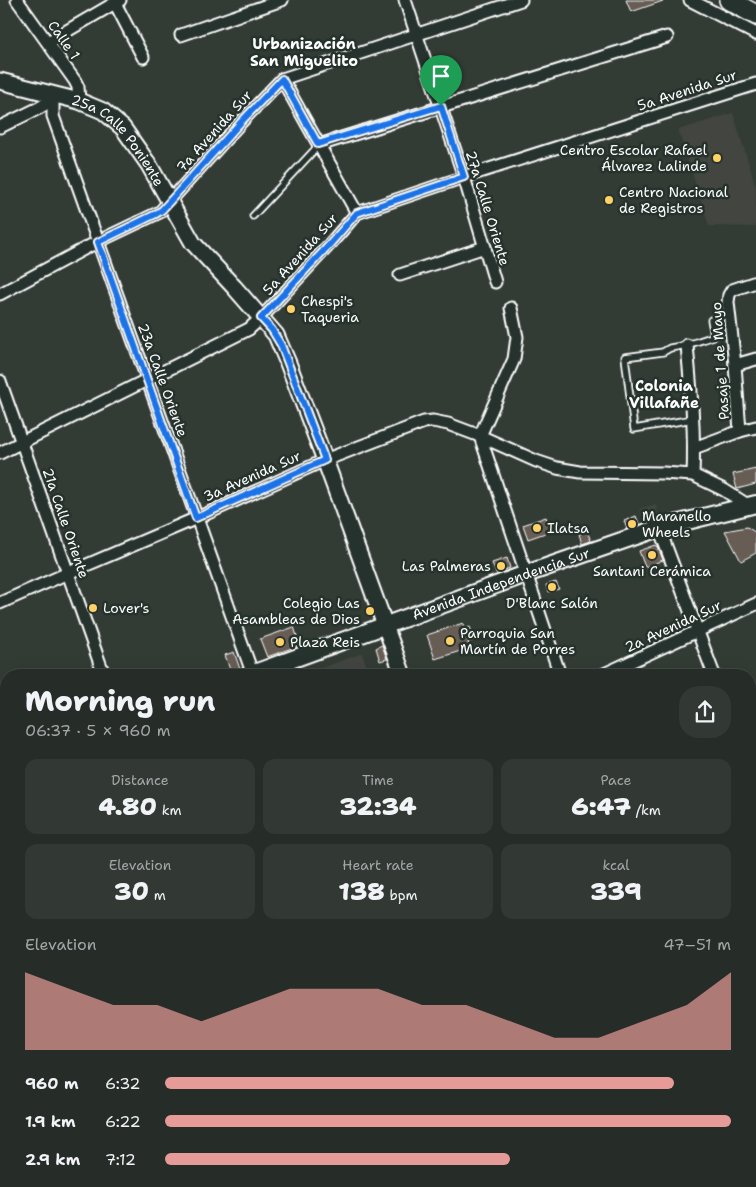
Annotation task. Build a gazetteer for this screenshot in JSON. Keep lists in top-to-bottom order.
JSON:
{
  "streets": {
    "main road": ["Avenida Independencia Sur"],
    "street": [
      "Calle 1",
      "5a Avenida Sur",
      "7a Avenida Sur",
      "25a Calle Poniente",
      "27a Calle Oriente",
      "Pasaje 1 de Mayo",
      "23a Calle Oriente",
      "3a Avenida Sur",
      "21a Calle Oriente",
      "2a Avenida Sur"
    ]
  },
  "crossings": [
    ["Calle 1", "25a Calle Poniente"],
    ["5a Avenida Sur", "25a Calle Poniente"],
    ["5a Avenida Sur", "27a Calle Oriente"],
    ["5a Avenida Sur", "23a Calle Oriente"],
    ["5a Avenida Sur", "21a Calle Oriente"],
    ["7a Avenida Sur", "25a Calle Poniente"],
    ["7a Avenida Sur", "27a Calle Oriente"],
    ["7a Avenida Sur", "23a Calle Oriente"],
    ["25a Calle Poniente", "23a Calle Oriente"],
    ["25a Calle Poniente", "3a Avenida Sur"],
    ["25a Calle Poniente", "Avenida Independencia Sur"],
    ["23a Calle Oriente", "3a Avenida Sur"],
    ["3a Avenida Sur", "21a Calle Oriente"],
    ["3a Avenida Sur", "Avenida Independencia Sur"]
  ],
  "districts": ["Urbanización San Miguelito", "Colonia Villafañe"],
  "places": [
    "Centro Escolar Rafael Álvarez Lalinde",
    "Centro Nacional de Registros",
    "Chespi's Taqueria",
    "Maranello Wheels",
    "Ilatsa",
    "Santani Cerámica",
    "Las Palmeras",
    "D'Blanc Salón",
    "Lover's",
    "Colegio Las Asambleas de Dios",
    "Parroquia San Martín de Porres",
    "Plaza Reis"
  ],
  "page": {
    "heading": ["Morning run", "06:37 · 5 × 960 m"],
    "stats": [
      ["Distance", "4.80 km"],
      ["Time", "32:34"],
      ["Pace", "6:47 /km"],
      ["Elevation", "30 m"],
      ["Heart rate", "138 bpm"],
      ["kcal", "339"]
    ],
    "chart": ["Elevation", "47–51 m"],
    "list": [
      {
        "name": "960 m",
        "note": "6:32"
      },
      {
        "name": "1.9 km",
        "note": "6:22"
      },
      {
        "name": "2.9 km",
        "note": "7:12"
      }
    ]
  }
}
